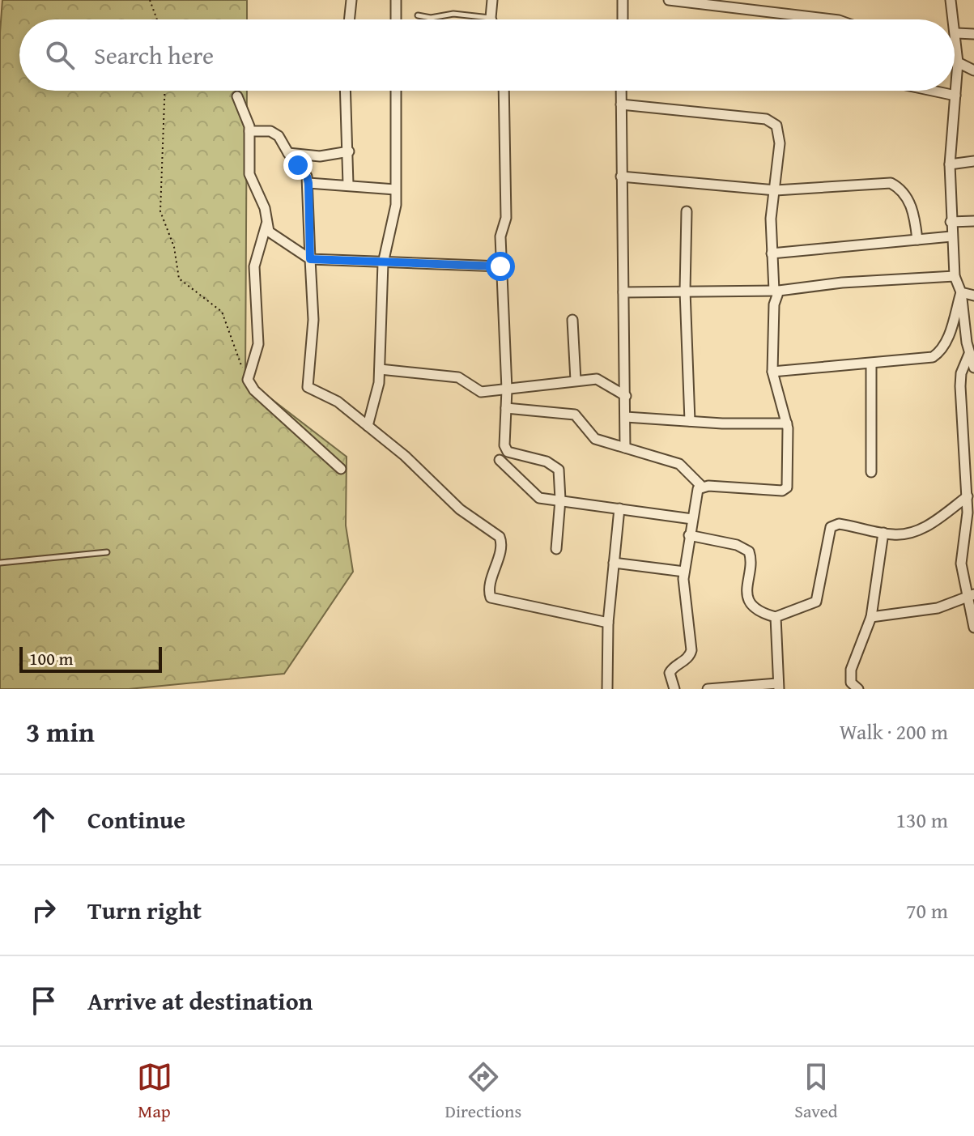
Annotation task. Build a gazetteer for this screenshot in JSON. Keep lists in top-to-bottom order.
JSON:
{
  "scale_bar": "100 m",
  "page": {
    "search": "Search here",
    "scale": "100 m",
    "heading": ["3 min", "Walk · 200 m"],
    "list": [
      ["Continue", "130 m"],
      ["Turn right", "70 m"],
      "Arrive at destination"
    ],
    "nav": ["Map", "Directions", "Saved"]
  }
}
